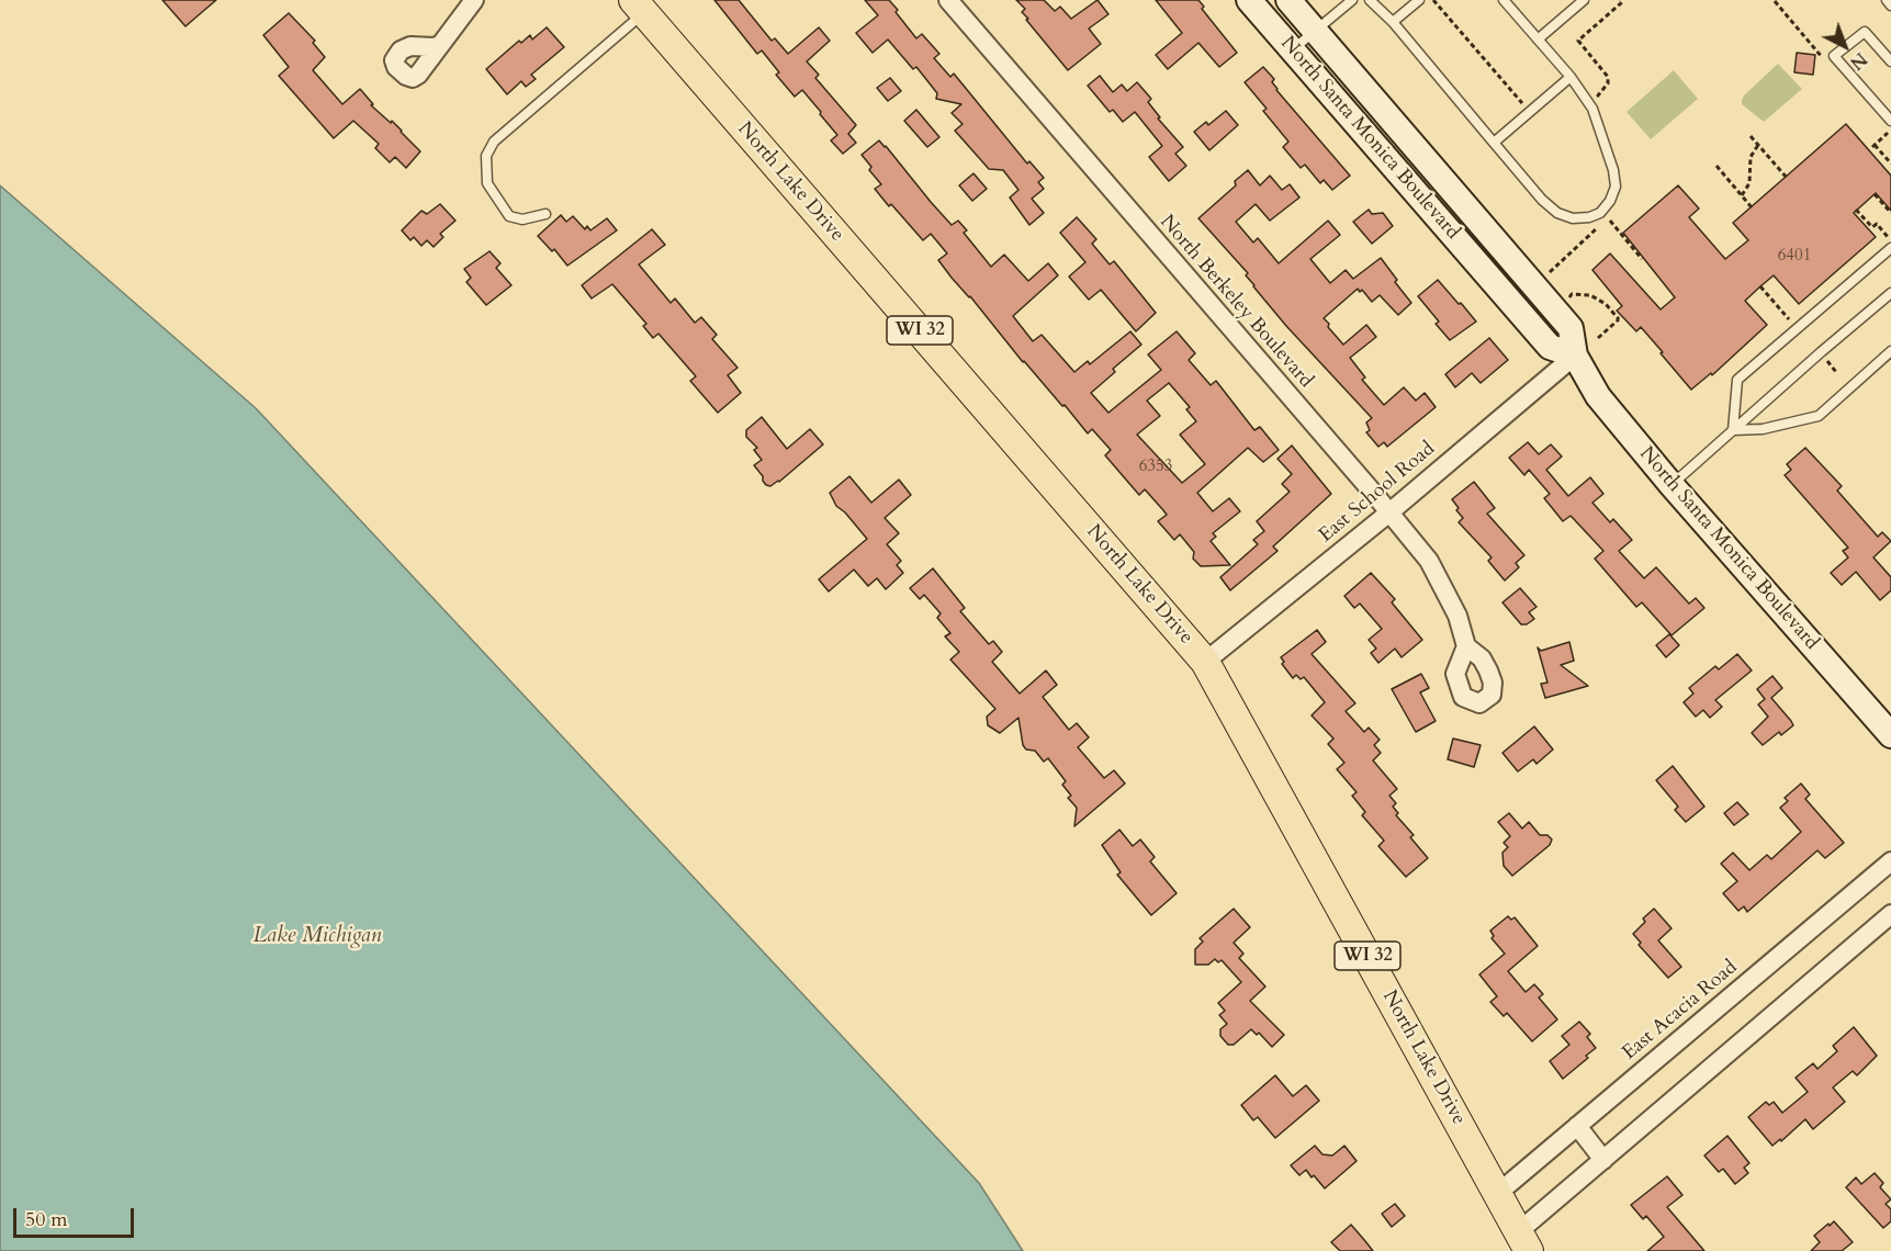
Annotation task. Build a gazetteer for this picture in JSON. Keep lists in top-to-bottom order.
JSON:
{
  "streets": {
    "main road": ["North Lake Drive", "WI 32"],
    "street": [
      "North Santa Monica Boulevard",
      "North Berkeley Boulevard",
      "East School Road",
      "East Acacia Road"
    ]
  },
  "crossings": [
    ["North Santa Monica Boulevard", "East School Road"],
    ["North Lake Drive", "East School Road"],
    ["North Lake Drive", "East Acacia Road"],
    ["North Berkeley Boulevard", "East School Road"]
  ],
  "water": ["Lake Michigan"],
  "house_numbers": ["6401", "6353"],
  "scale_bar": "50 m",
  "north": "bottom right"
}
